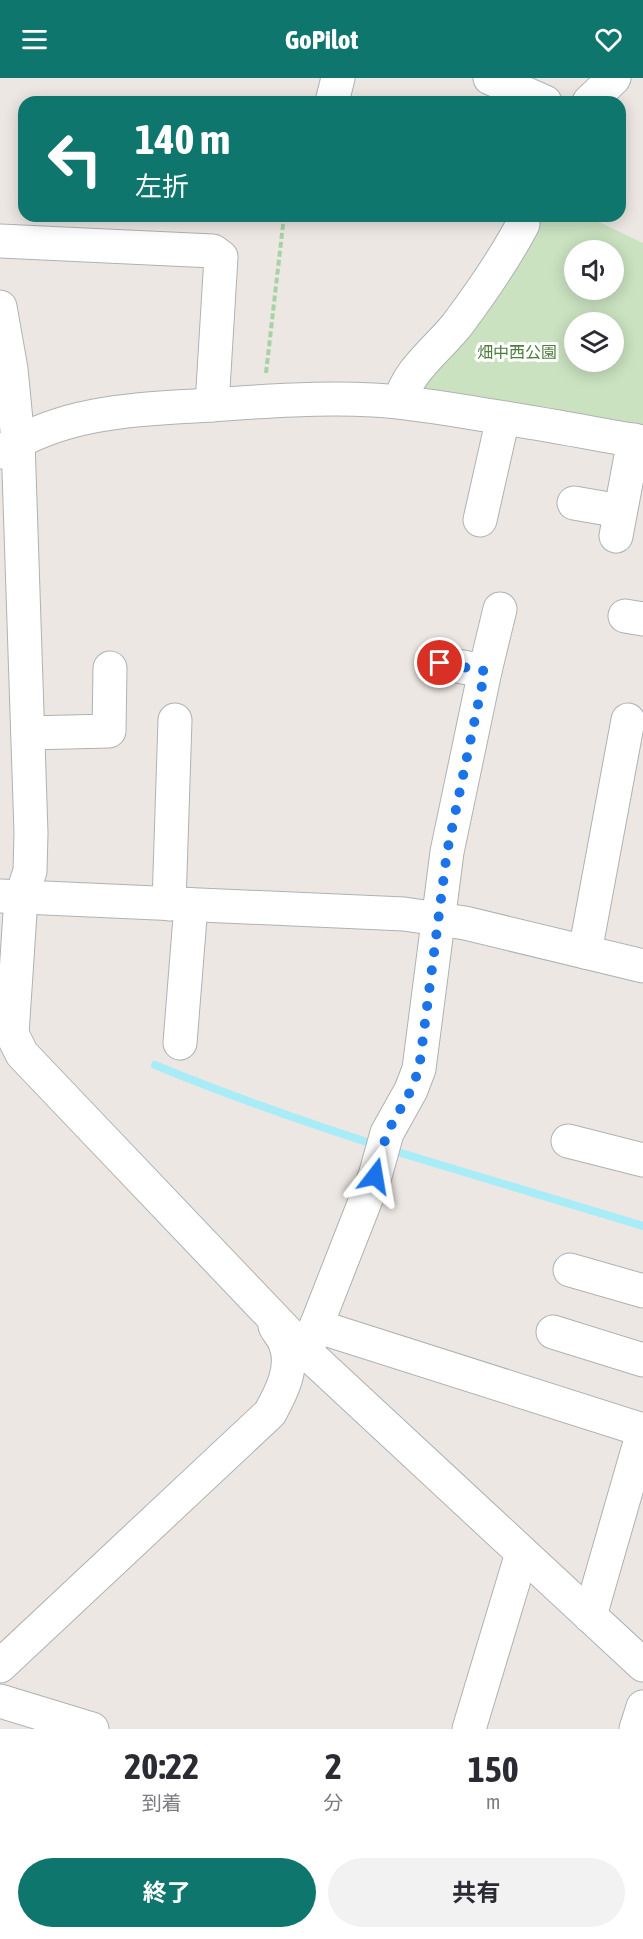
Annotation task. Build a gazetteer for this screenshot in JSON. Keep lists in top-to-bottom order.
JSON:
{
  "parks": ["畑中西公園"],
  "page": {
    "header": "GoPilot",
    "turn": ["140 m", "左折"],
    "eta": [
      "20:22",
      "到着",
      "2",
      "分",
      "150",
      "m"
    ],
    "buttons": ["終了", "共有"]
  }
}
